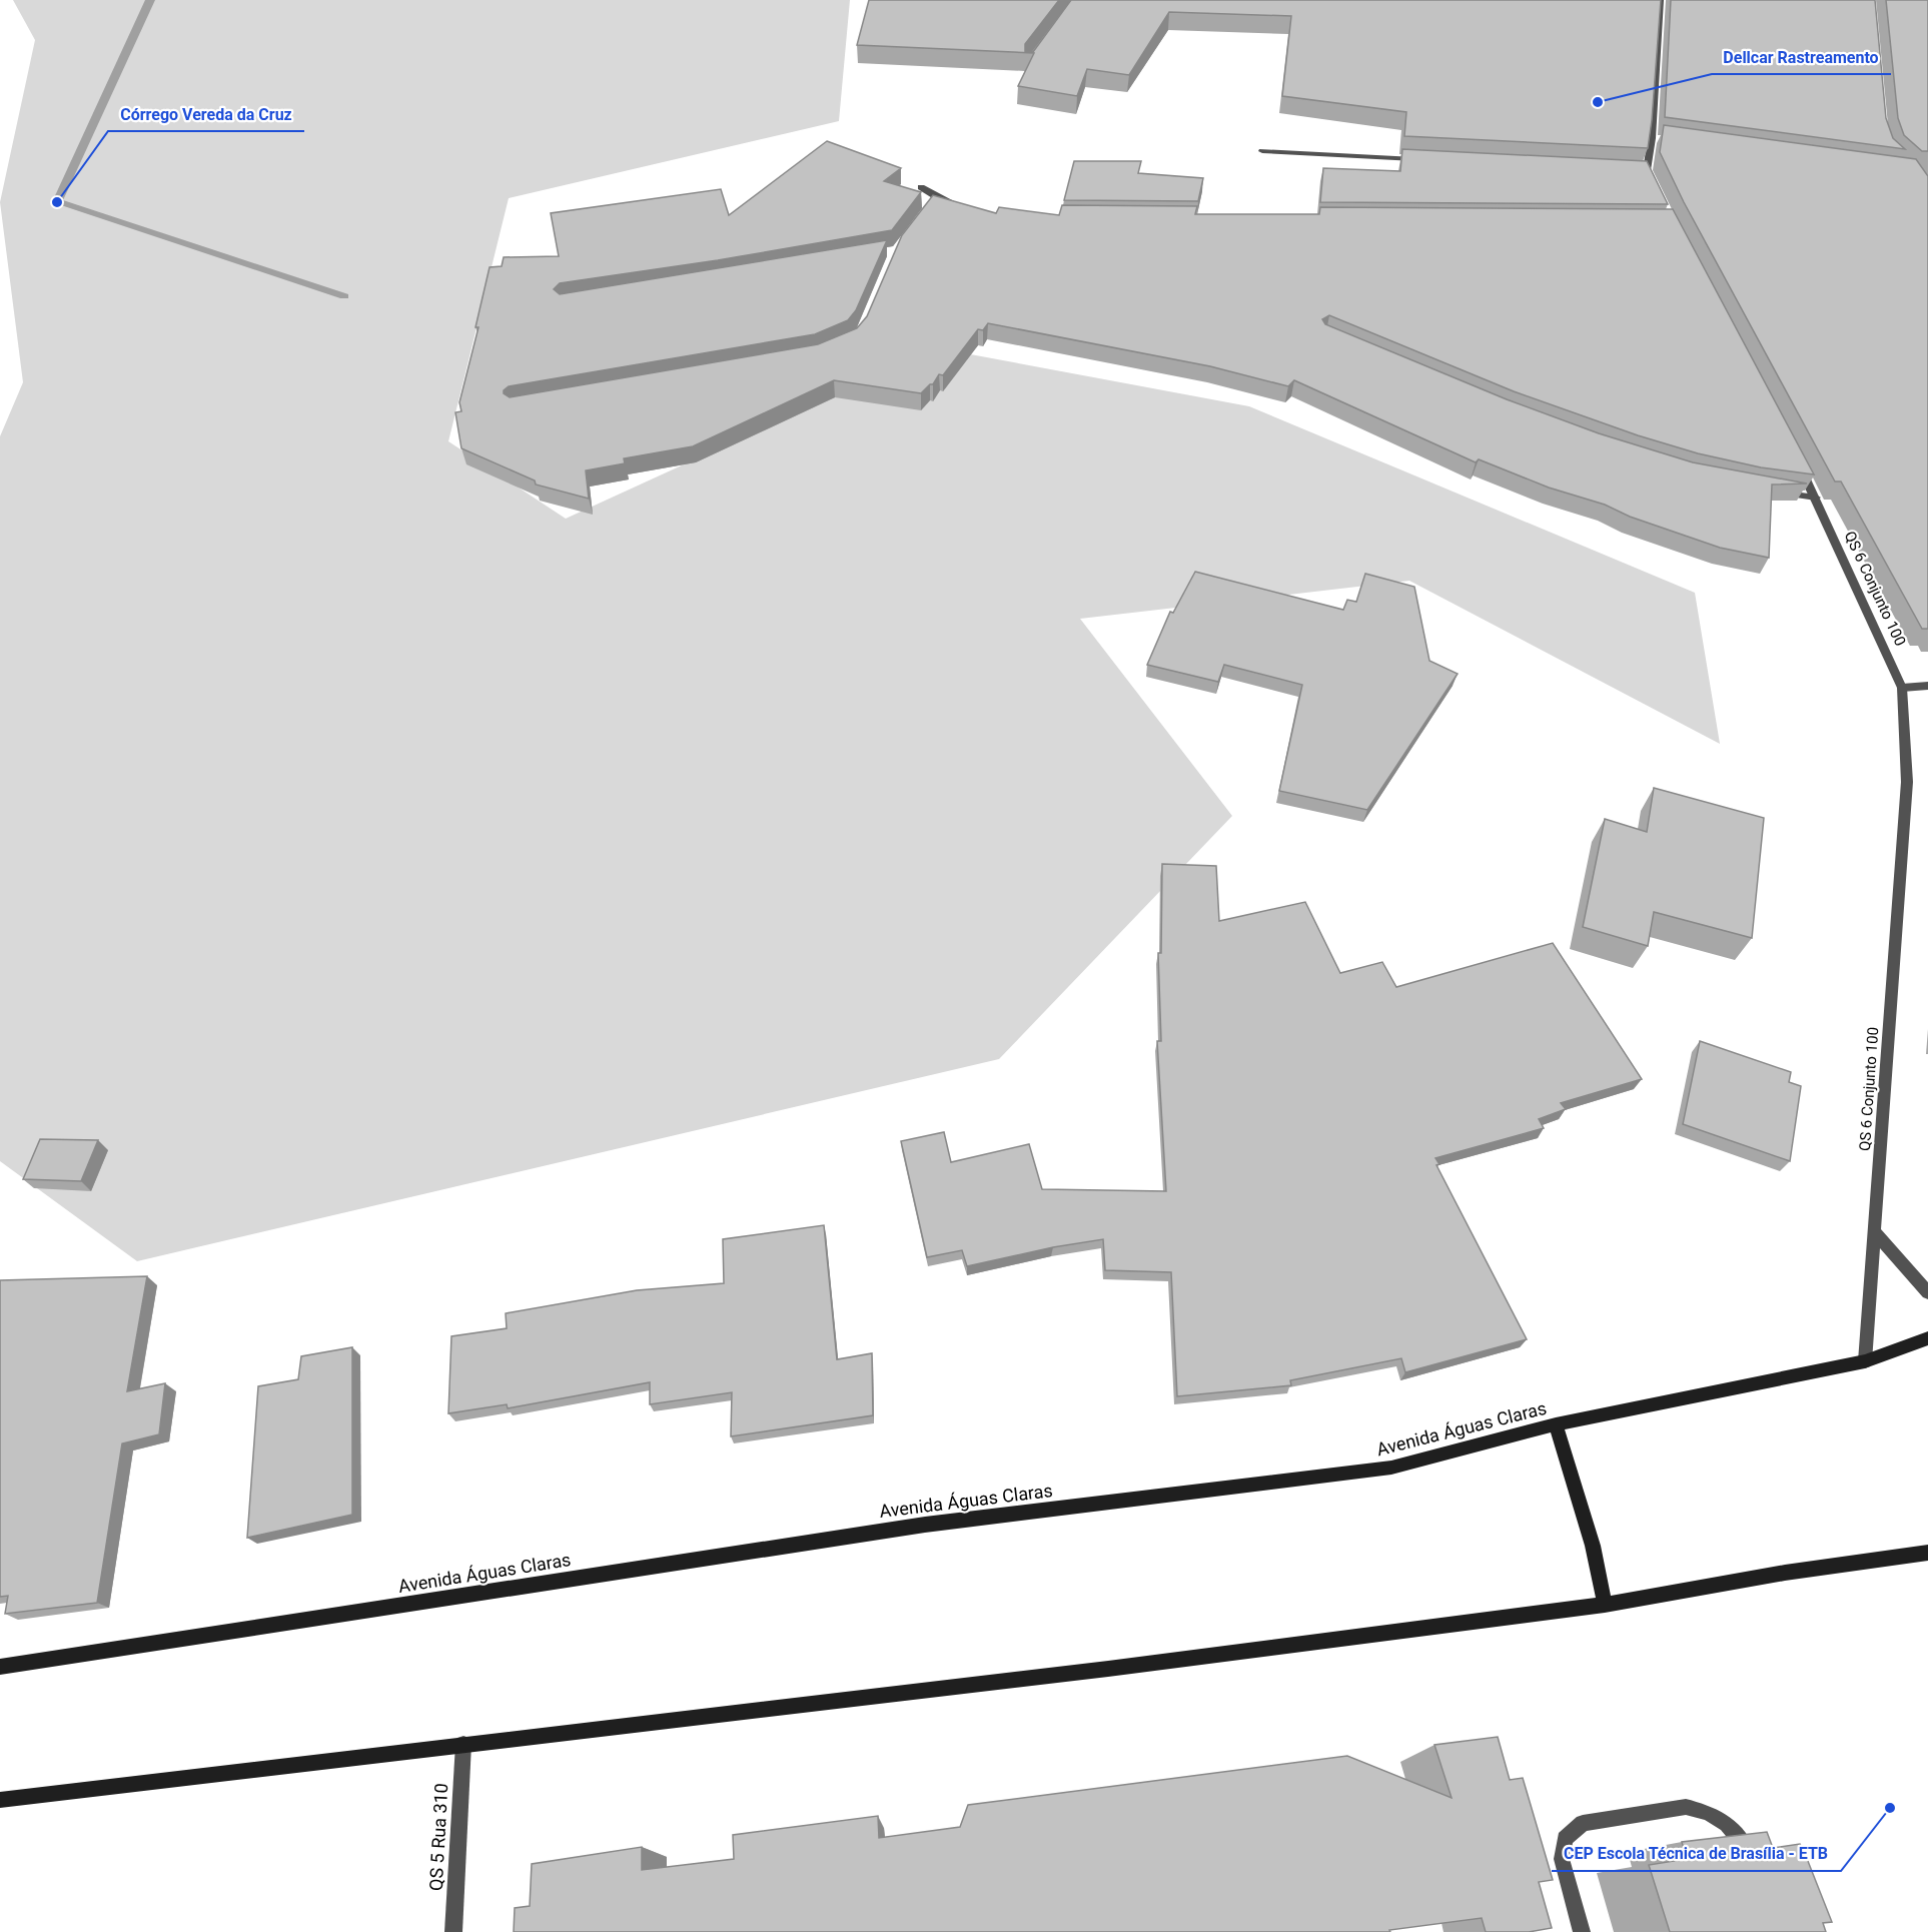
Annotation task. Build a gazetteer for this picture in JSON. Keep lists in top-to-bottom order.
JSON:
{
  "streets": {
    "main road": ["Avenida Águas Claras"],
    "street": ["QS 6 Conjunto 100", "QS 5 Rua 310"]
  },
  "crossings": [
    ["QS 6 Conjunto 100", "Avenida Águas Claras"]
  ],
  "places": ["Dellcar Rastreamento", "Córrego Vereda da Cruz", "CEP Escola Técnica de Brasília - ETB"]
}
